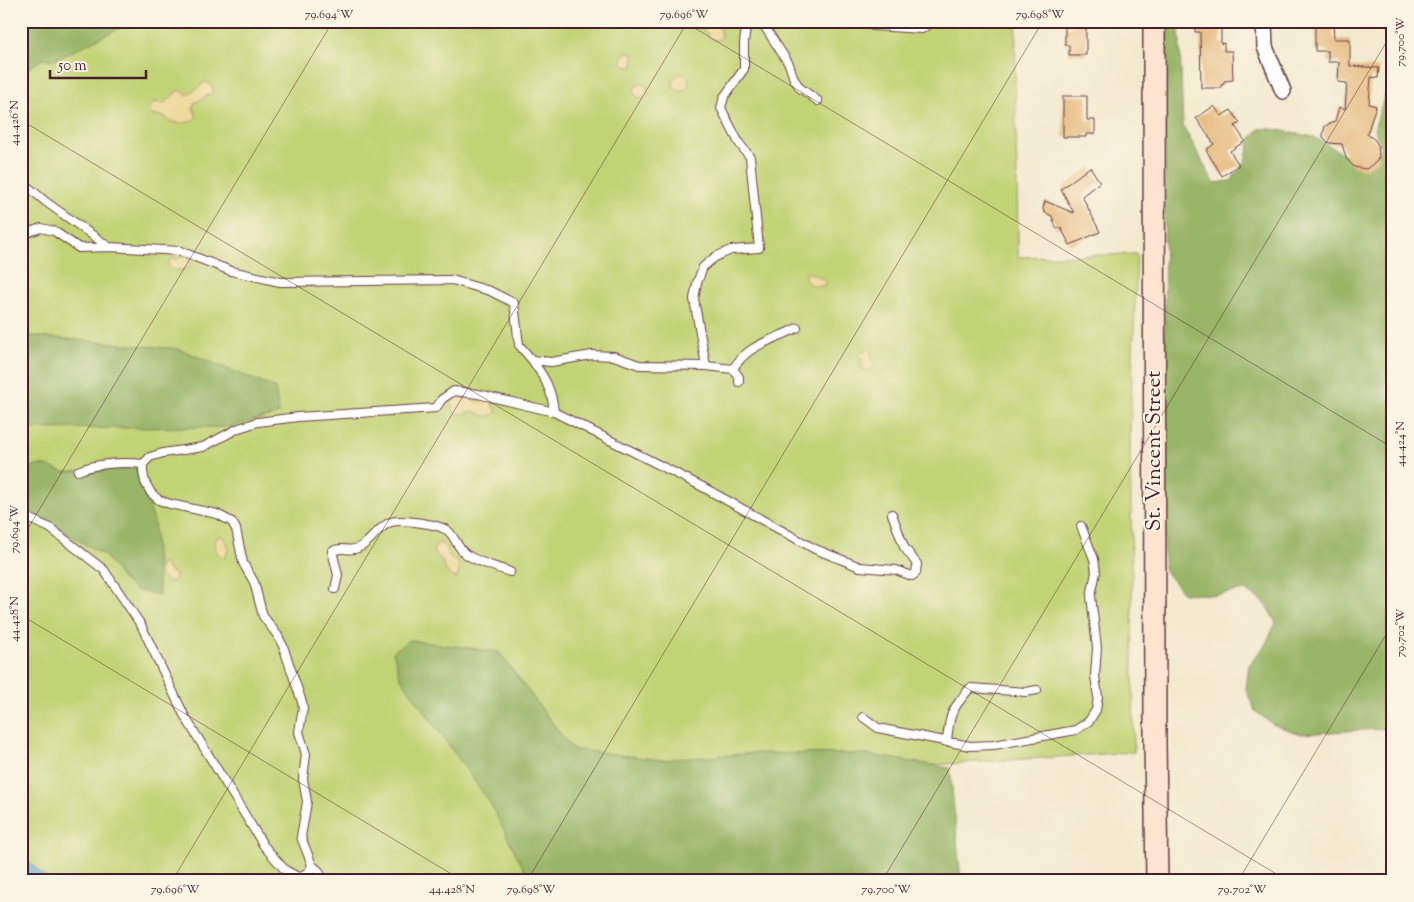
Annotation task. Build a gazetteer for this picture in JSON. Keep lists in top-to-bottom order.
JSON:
{
  "streets": {
    "main road": ["St. Vincent Street"]
  },
  "scale_bar": "50 m",
  "coordinates": [
    "79.694°W",
    "79.696°W",
    "79.698°W",
    "79.700°W",
    "44.426°N",
    "44.424°N",
    "44.428°N",
    "79.702°W"
  ]
}
